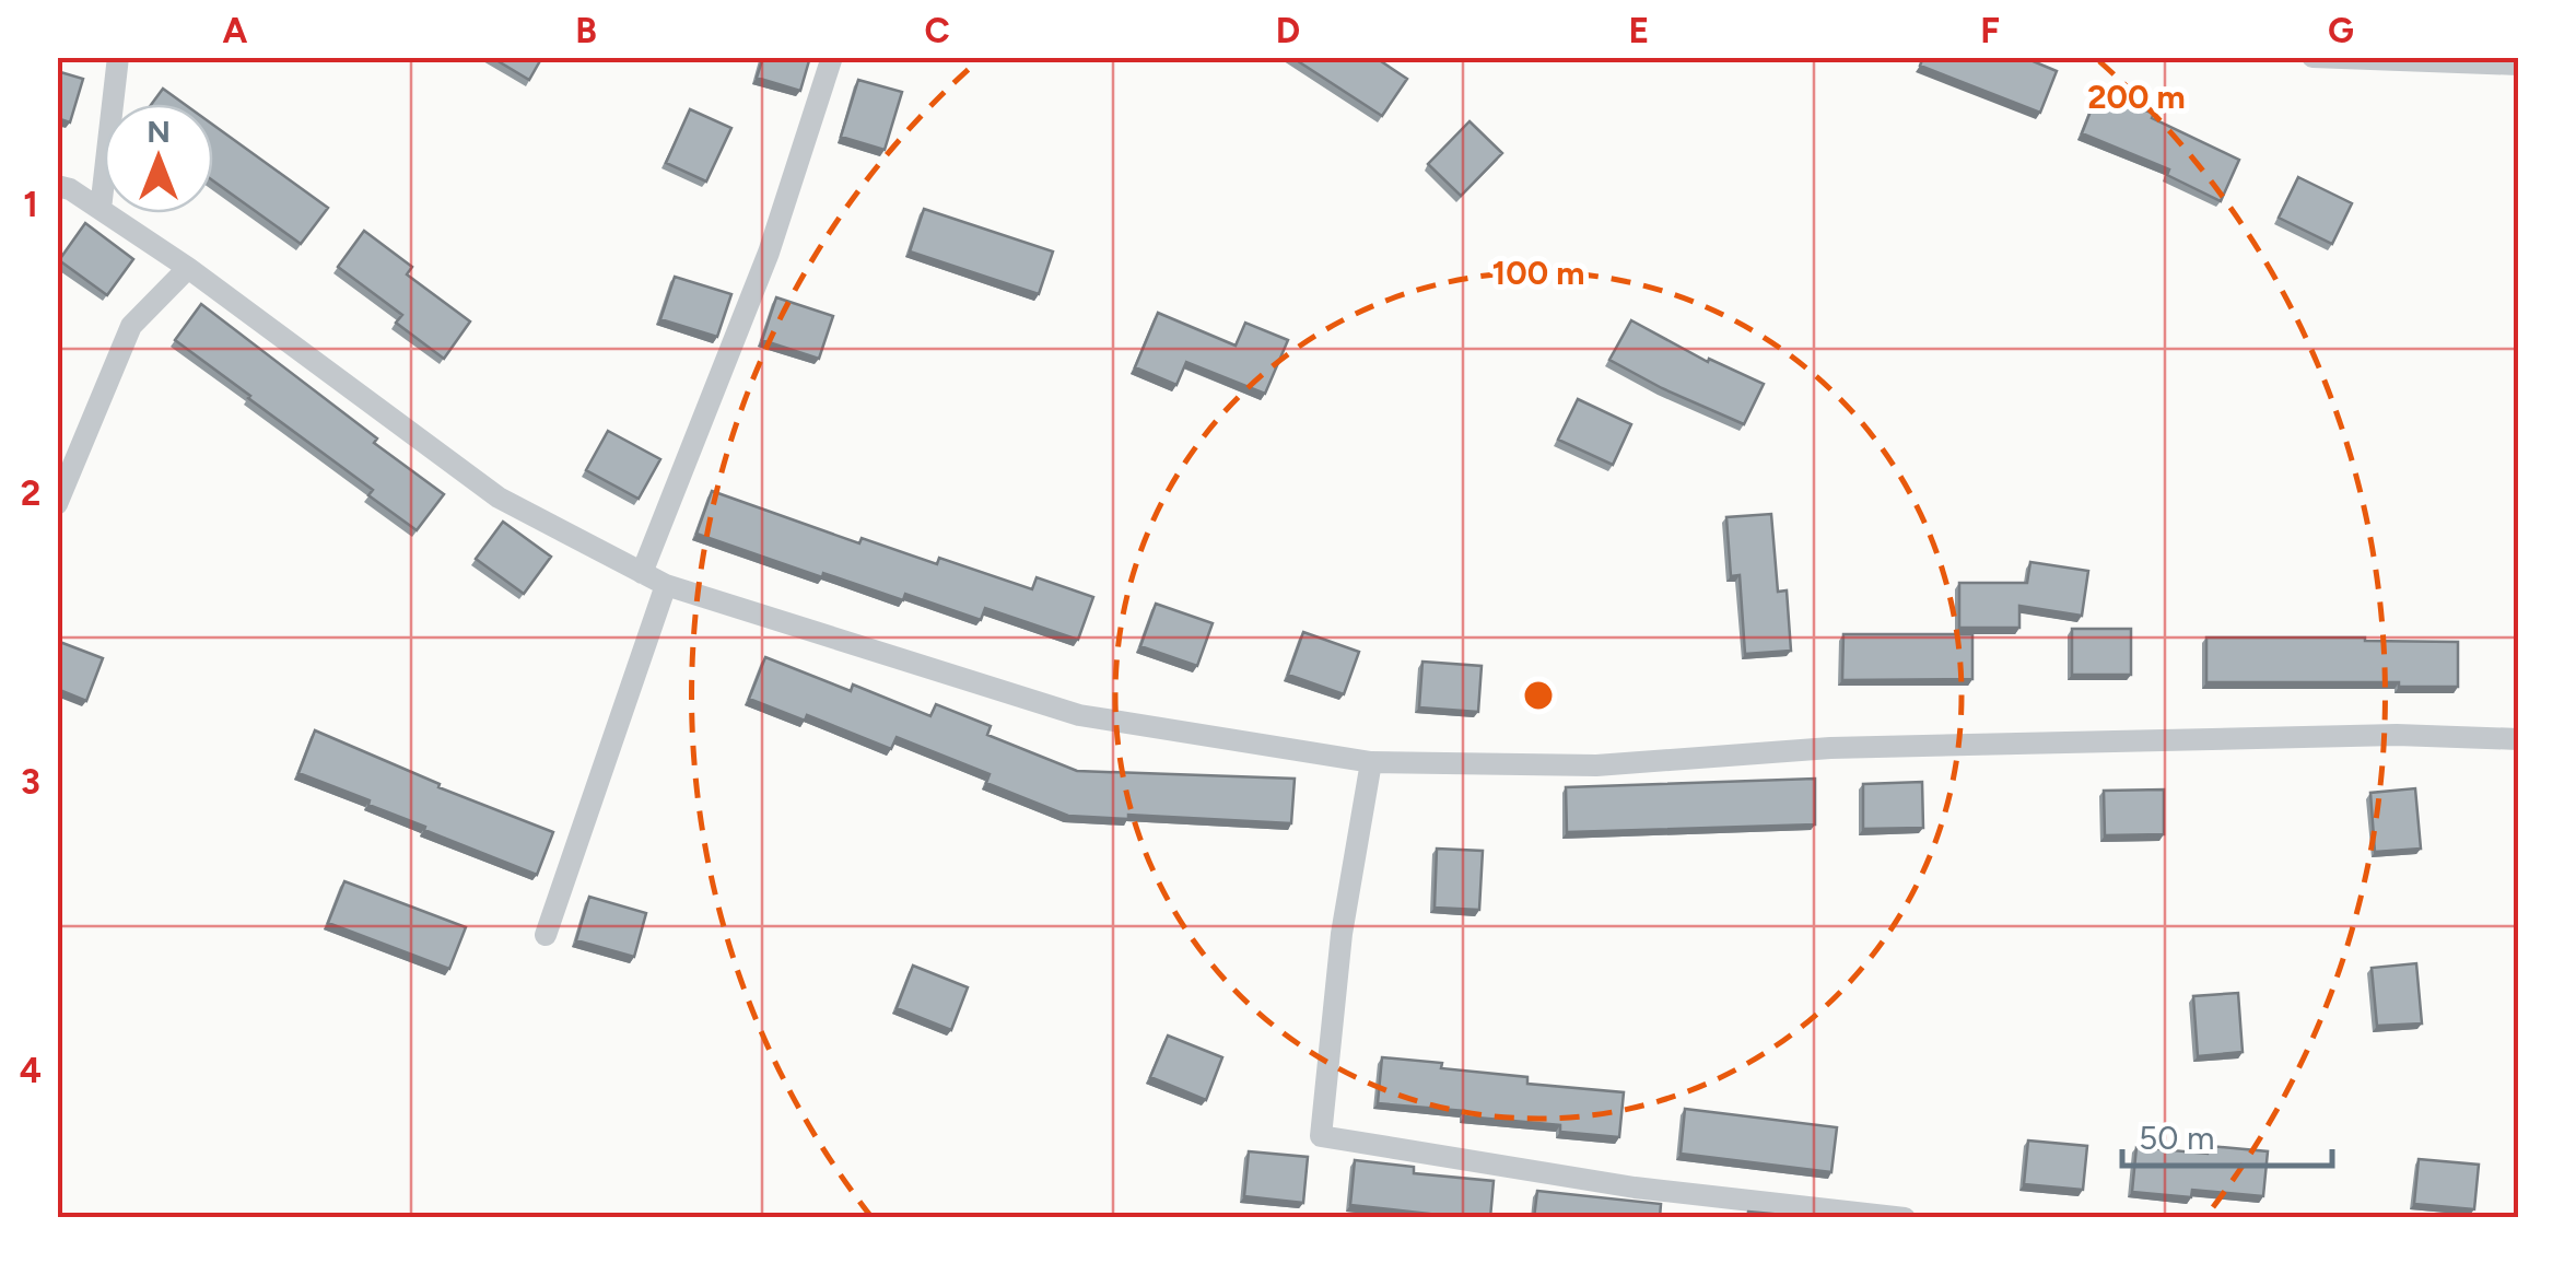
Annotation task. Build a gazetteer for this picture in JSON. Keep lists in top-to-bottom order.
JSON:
{
  "scale_bar": "50 m",
  "north": "top",
  "grid": {
    "columns": [
      "A",
      "B",
      "C",
      "D",
      "E",
      "F",
      "G"
    ],
    "rows": [
      "1",
      "2",
      "3",
      "4"
    ]
  },
  "rings": ["200 m", "100 m"]
}
